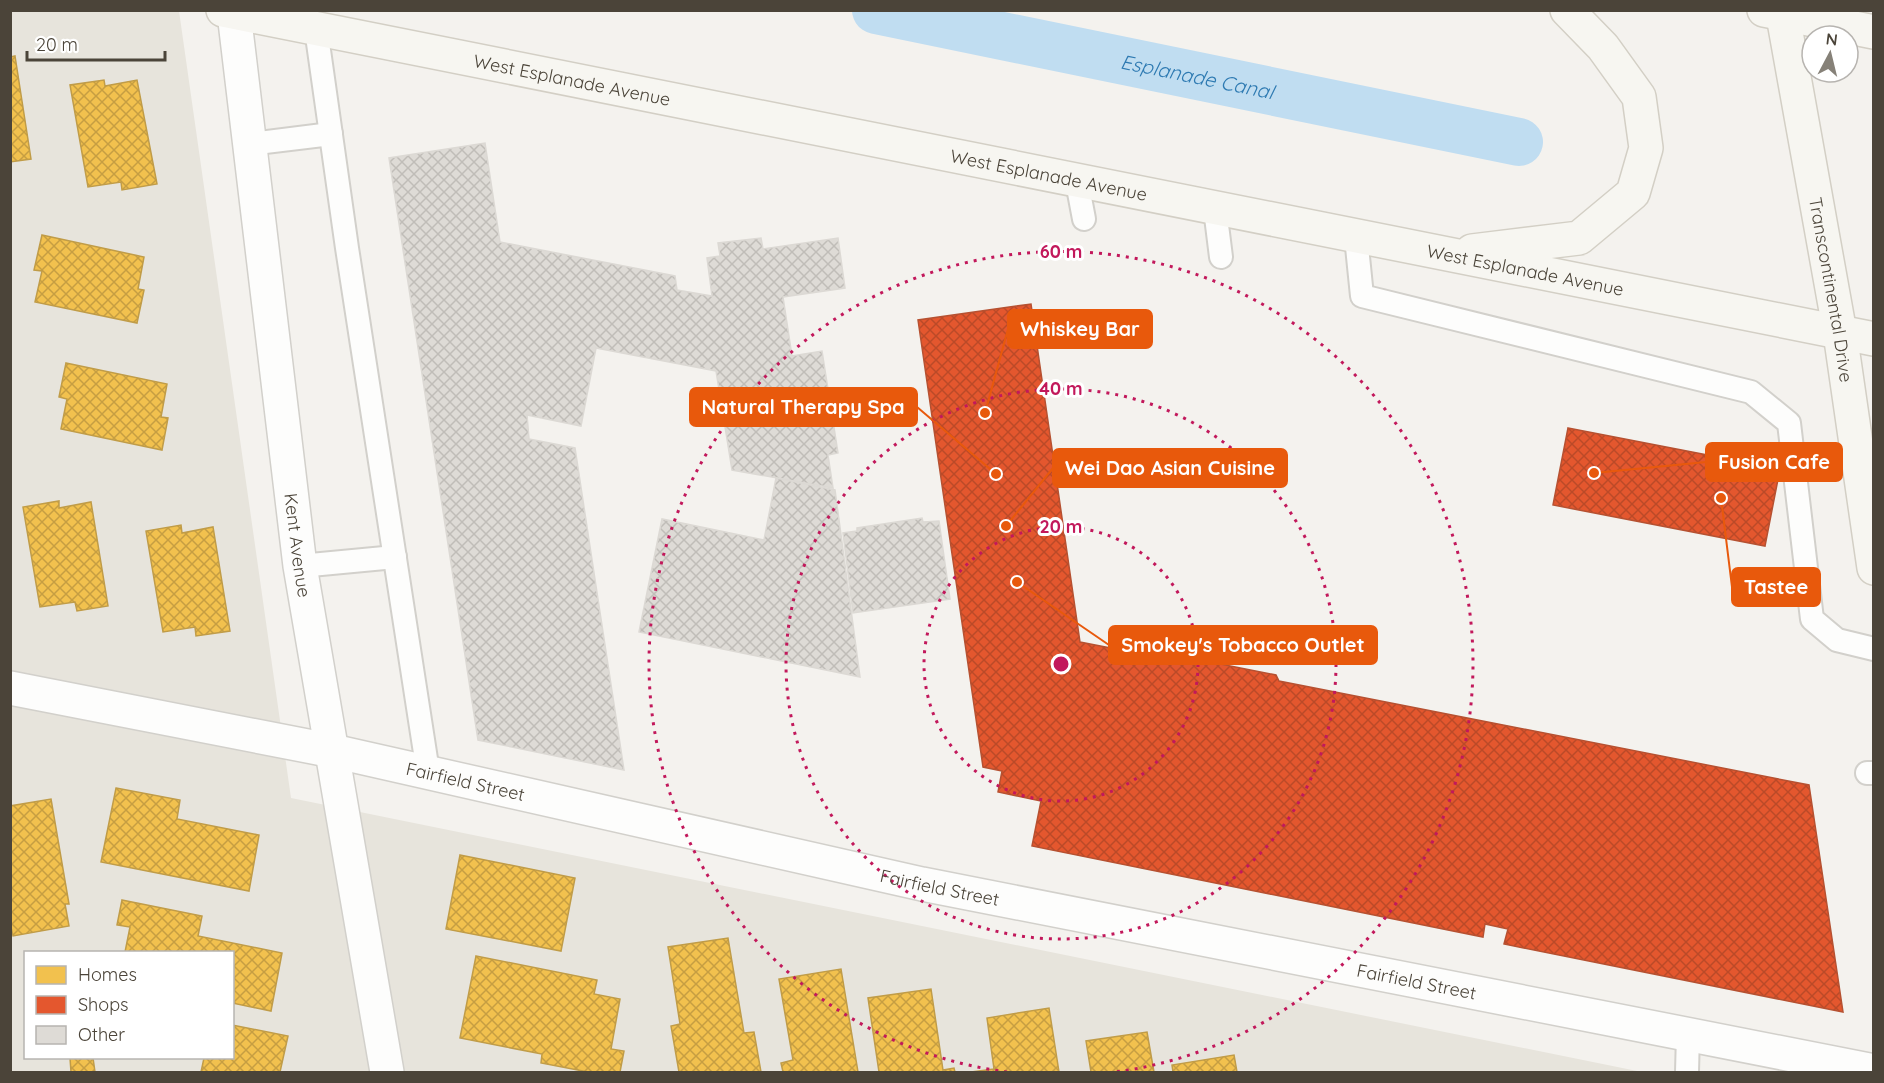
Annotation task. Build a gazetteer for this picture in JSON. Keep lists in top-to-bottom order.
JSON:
{
  "streets": {
    "main road": ["West Esplanade Avenue", "Transcontinental Drive"],
    "street": ["Kent Avenue", "Fairfield Street"]
  },
  "crossings": [
    ["West Esplanade Avenue", "Transcontinental Drive"],
    ["West Esplanade Avenue", "Kent Avenue"],
    ["Kent Avenue", "Fairfield Street"]
  ],
  "water": ["Esplanade Canal"],
  "places": [
    "Whiskey Bar",
    "Fusion Cafe",
    "Natural Therapy Spa",
    "Tastee",
    "Wei Dao Asian Cuisine",
    "Smokey's Tobacco Outlet"
  ],
  "legend": ["Homes", "Shops", "Other"],
  "scale_bar": "20 m",
  "north": "top",
  "rings": ["60 m", "40 m", "20 m"]
}
